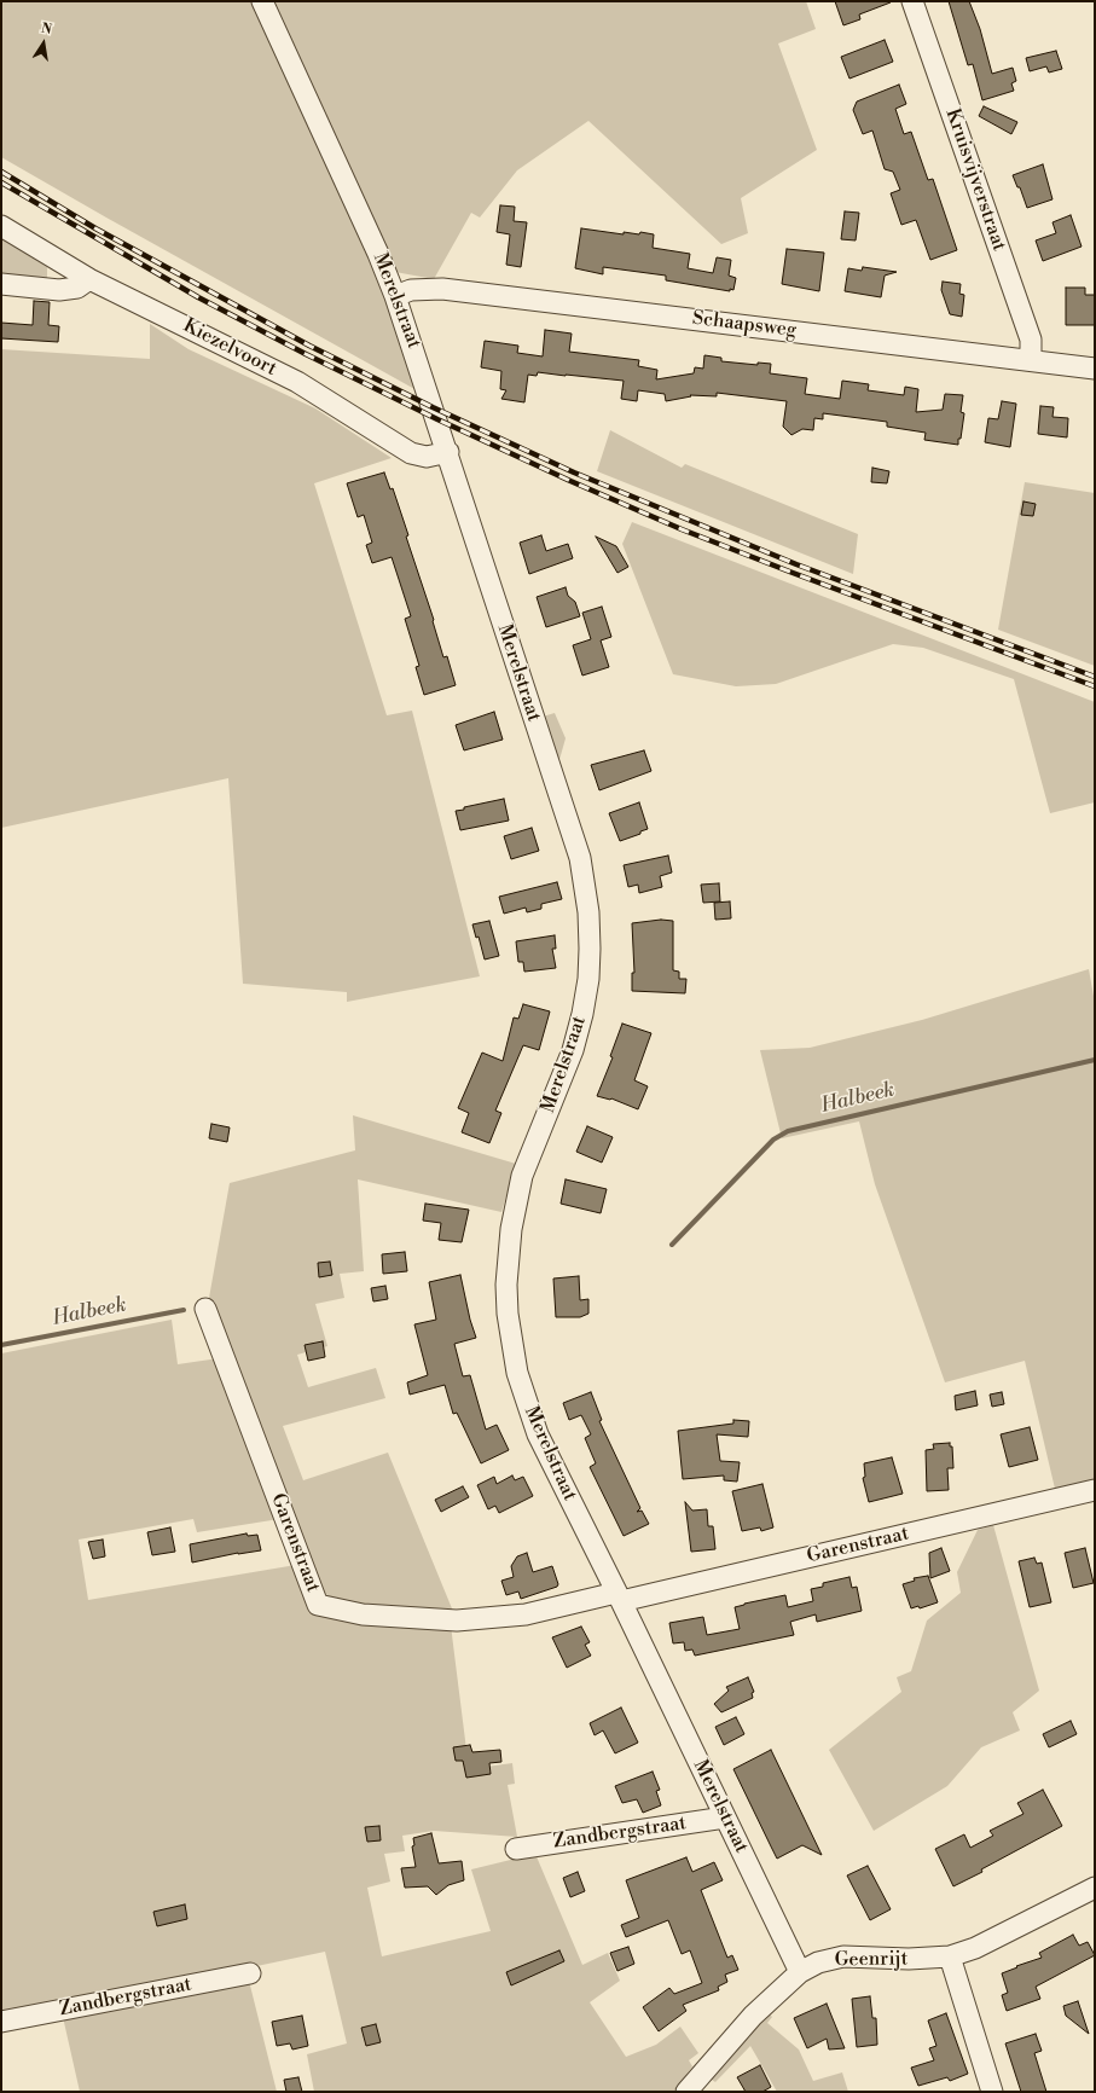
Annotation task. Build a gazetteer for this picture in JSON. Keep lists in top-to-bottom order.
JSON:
{
  "streets": {
    "street": [
      "Kruisvijverstraat",
      "Merelstraat",
      "Schaapsweg",
      "Kiezelvoort",
      "Garenstraat",
      "Zandbergstraat",
      "Geenrijt"
    ]
  },
  "crossings": [
    ["Kruisvijverstraat", "Schaapsweg"],
    ["Merelstraat", "Schaapsweg"],
    ["Merelstraat", "Kiezelvoort"],
    ["Merelstraat", "Garenstraat"],
    ["Merelstraat", "Zandbergstraat"],
    ["Merelstraat", "Geenrijt"]
  ],
  "water": ["Halbeek"],
  "north": "top"
}
